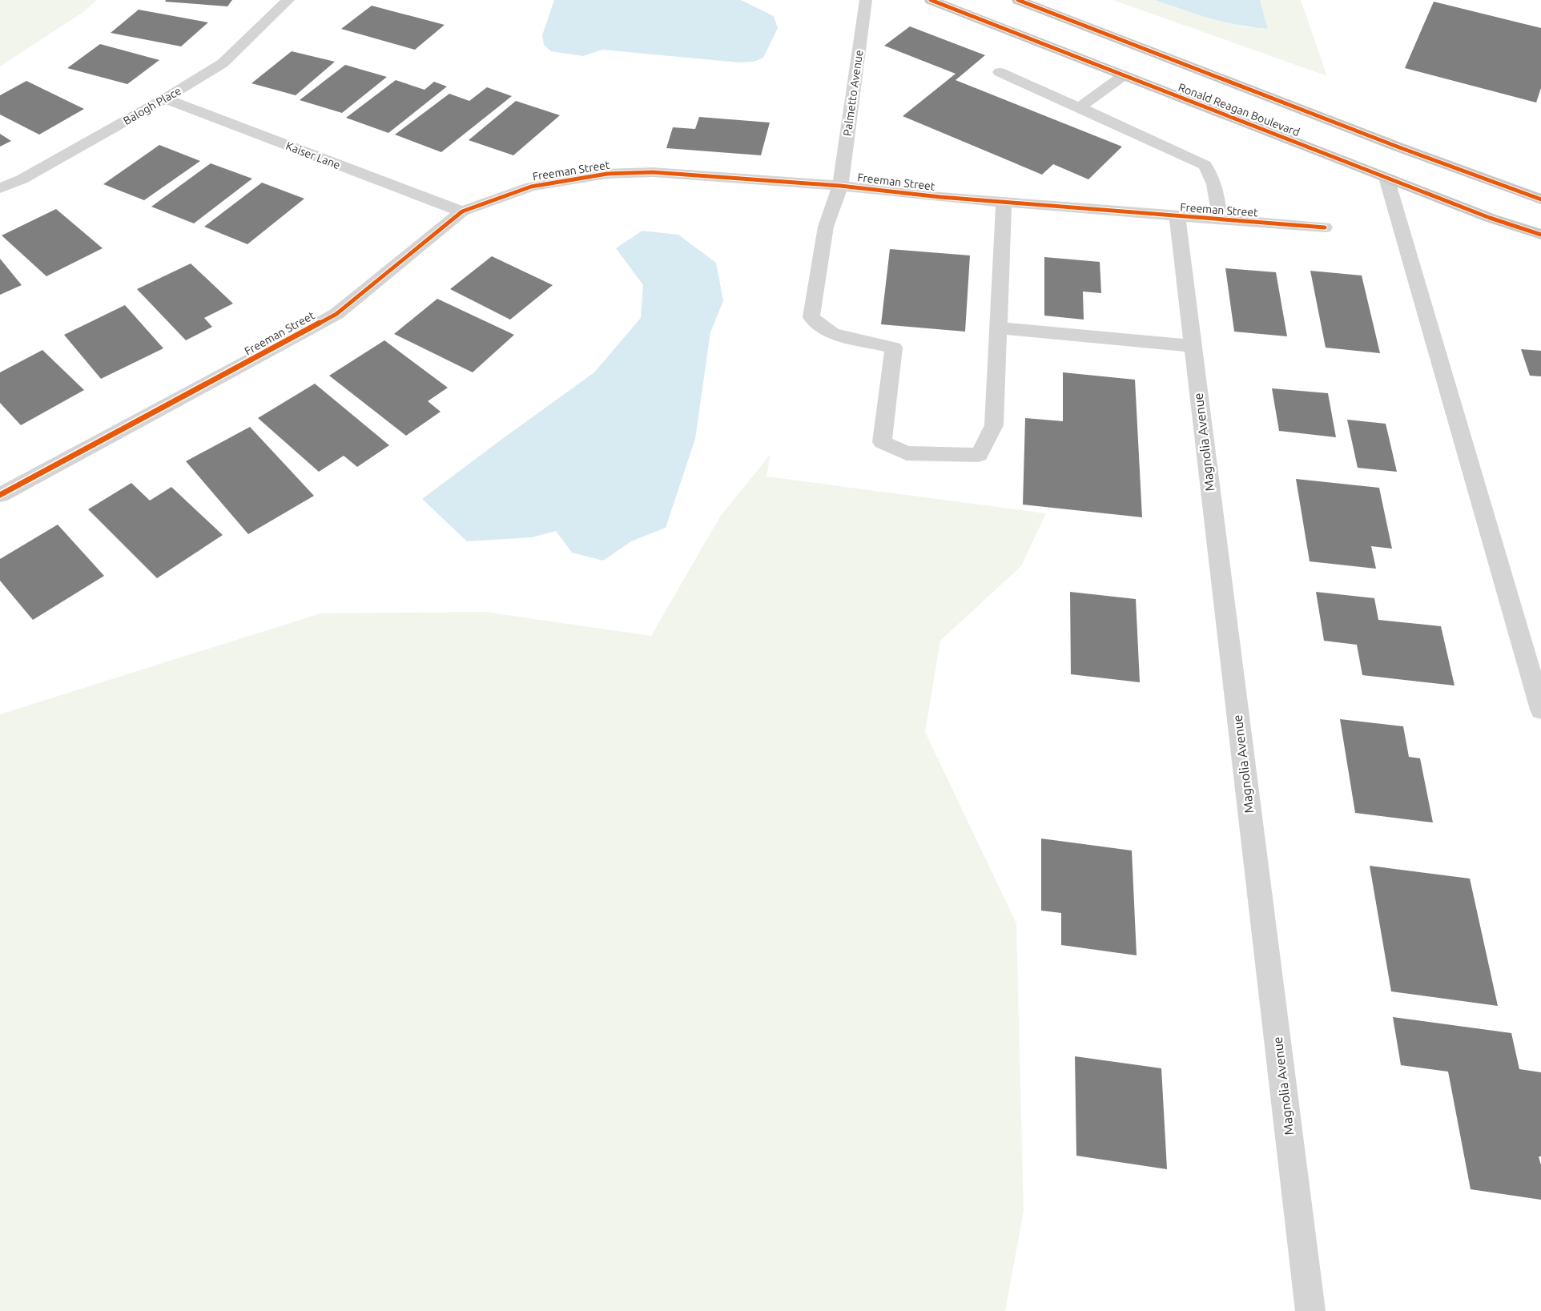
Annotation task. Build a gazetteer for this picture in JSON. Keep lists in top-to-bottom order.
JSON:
{
  "streets": {
    "main road": ["Ronald Reagan Boulevard"],
    "street": [
      "Palmetto Avenue",
      "Balogh Place",
      "Kaiser Lane",
      "Freeman Street",
      "Magnolia Avenue"
    ]
  },
  "crossings": [
    ["Palmetto Avenue", "Freeman Street"],
    ["Balogh Place", "Kaiser Lane"],
    ["Kaiser Lane", "Freeman Street"],
    ["Freeman Street", "Magnolia Avenue"]
  ]
}
